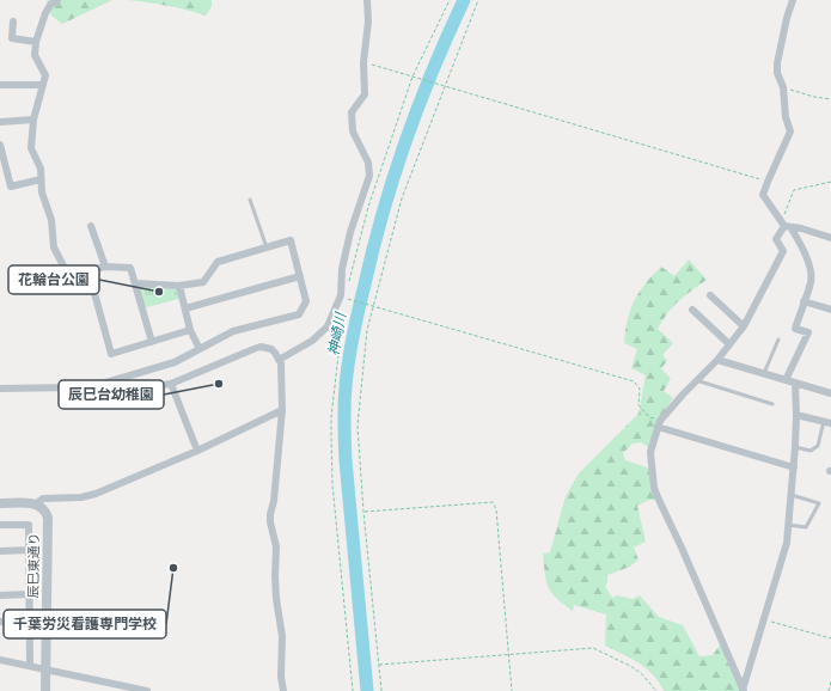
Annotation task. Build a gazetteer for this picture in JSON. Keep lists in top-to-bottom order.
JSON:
{
  "streets": {
    "street": ["辰巳東通り"]
  },
  "water": ["神崎川"],
  "places": ["花輪台公園", "辰巳台幼稚園", "千葉労災看護専門学校"]
}
